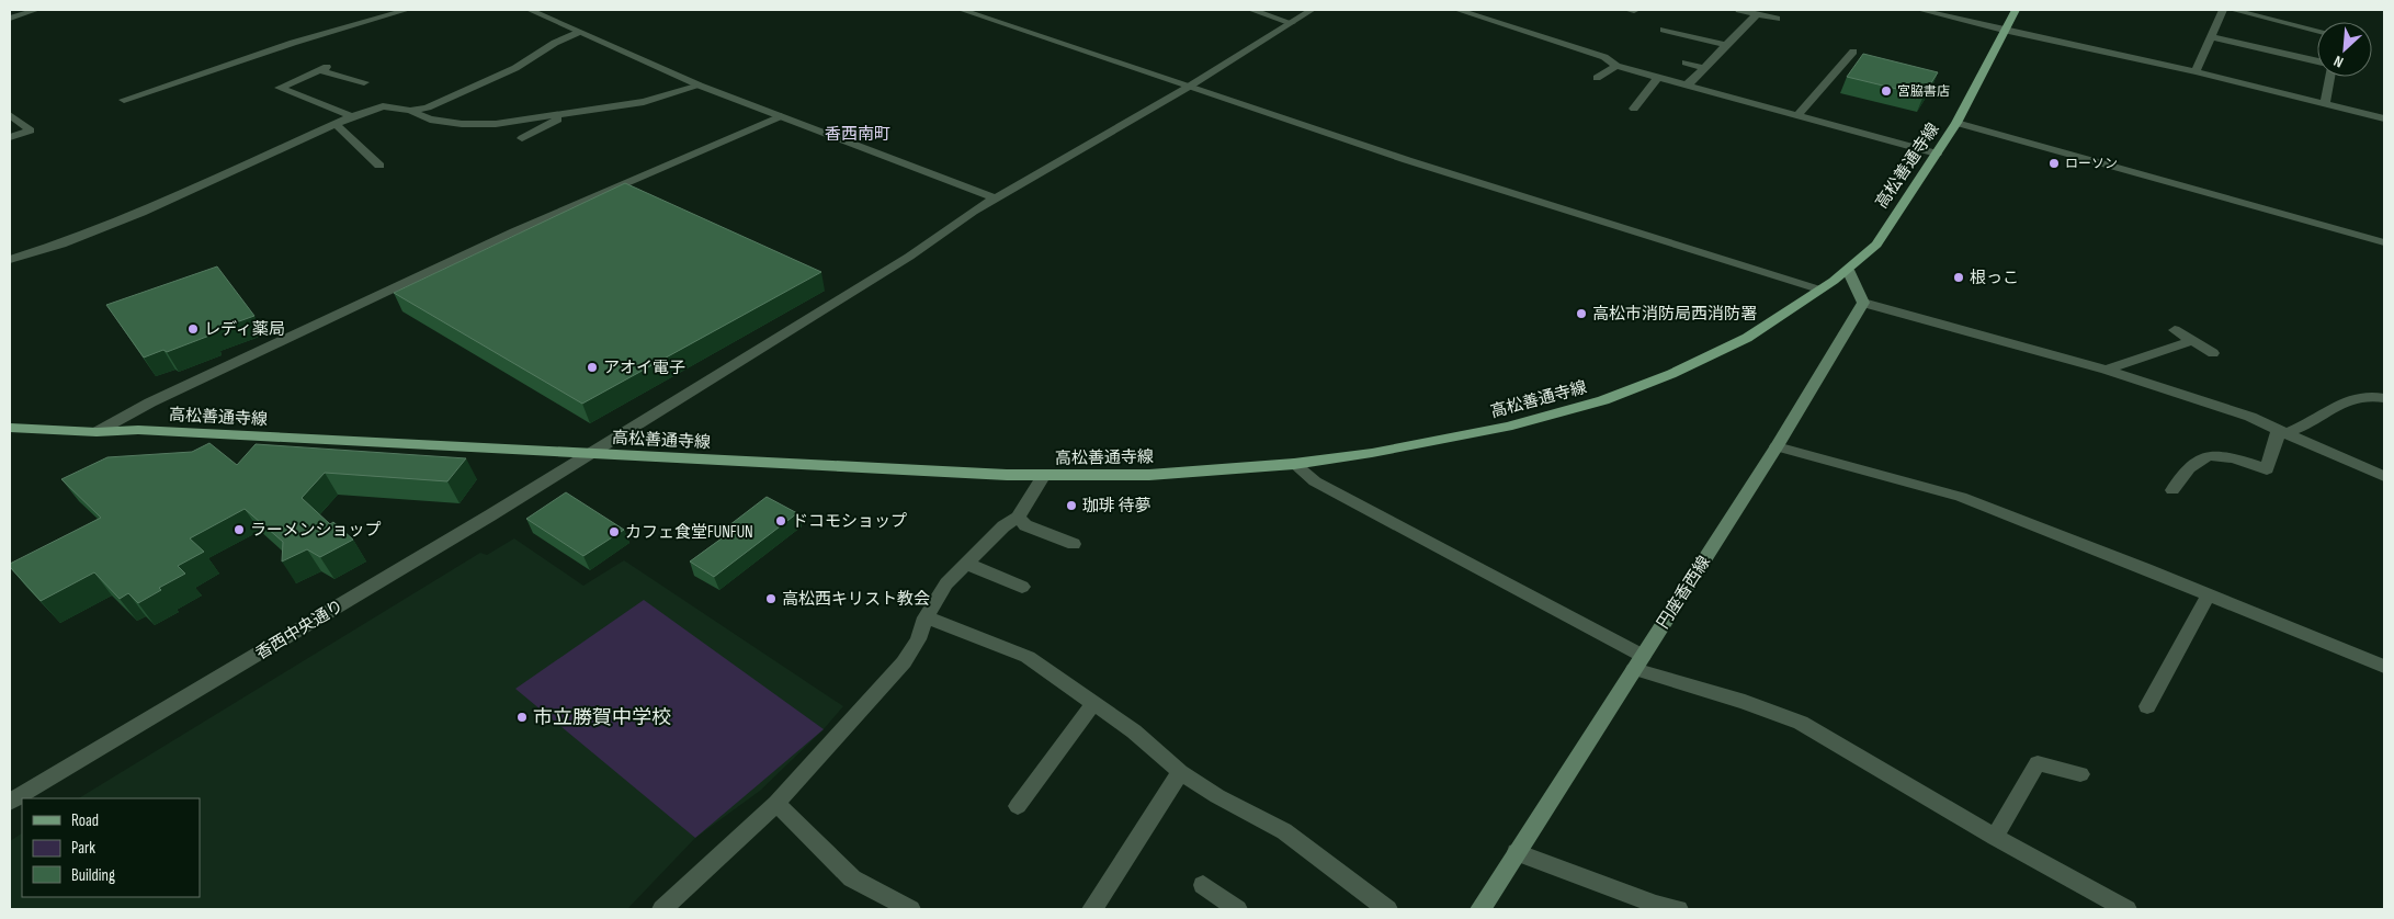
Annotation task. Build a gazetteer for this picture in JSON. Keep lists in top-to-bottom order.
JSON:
{
  "streets": {
    "main road": ["高松善通寺線", "円座香西線"],
    "street": ["香西中央通り"]
  },
  "crossings": [
    ["高松善通寺線", "香西中央通り"]
  ],
  "districts": ["香西南町"],
  "places": [
    "宮脇書店",
    "ローソン",
    "根っこ",
    "高松市消防局西消防署",
    "レディ薬局",
    "アオイ電子",
    "珈琲 待夢",
    "ドコモショップ",
    "ラーメンショップ",
    "カフェ食堂FUNFUN",
    "高松西キリスト教会",
    "市立勝賀中学校"
  ],
  "legend": ["Road", "Park", "Building"],
  "north": "bottom left"
}
